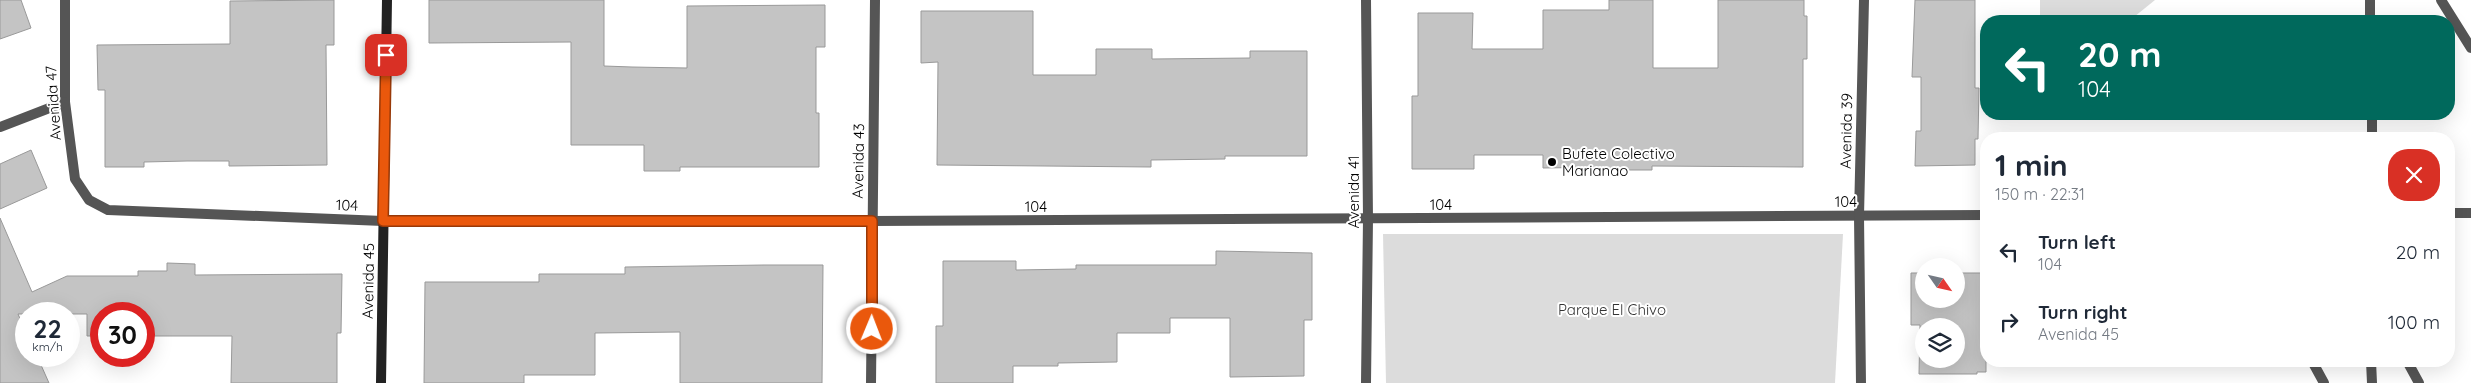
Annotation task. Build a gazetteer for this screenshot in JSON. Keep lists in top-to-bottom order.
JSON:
{
  "streets": {
    "street": [
      "Avenida 47",
      "Avenida 39",
      "Avenida 43",
      "Avenida 41",
      "104",
      "Avenida 45"
    ]
  },
  "crossings": [
    ["Avenida 47", "104"],
    ["Avenida 39", "104"],
    ["Avenida 43", "104"],
    ["Avenida 41", "104"],
    ["104", "Avenida 45"]
  ],
  "parks": ["Parque El Chivo"],
  "places": ["Bufete Colectivo Marianao"],
  "north": "bottom right",
  "page": {
    "turn": ["20 m", "104"],
    "heading": ["1 min", "150 m · 22:31"],
    "list": [
      {
        "name": "Turn left",
        "note": "104",
        "value": "20 m"
      },
      {
        "name": "Turn right",
        "note": "Avenida 45",
        "value": "100 m"
      }
    ],
    "speed": "22 km/h",
    "limit": "30"
  }
}
